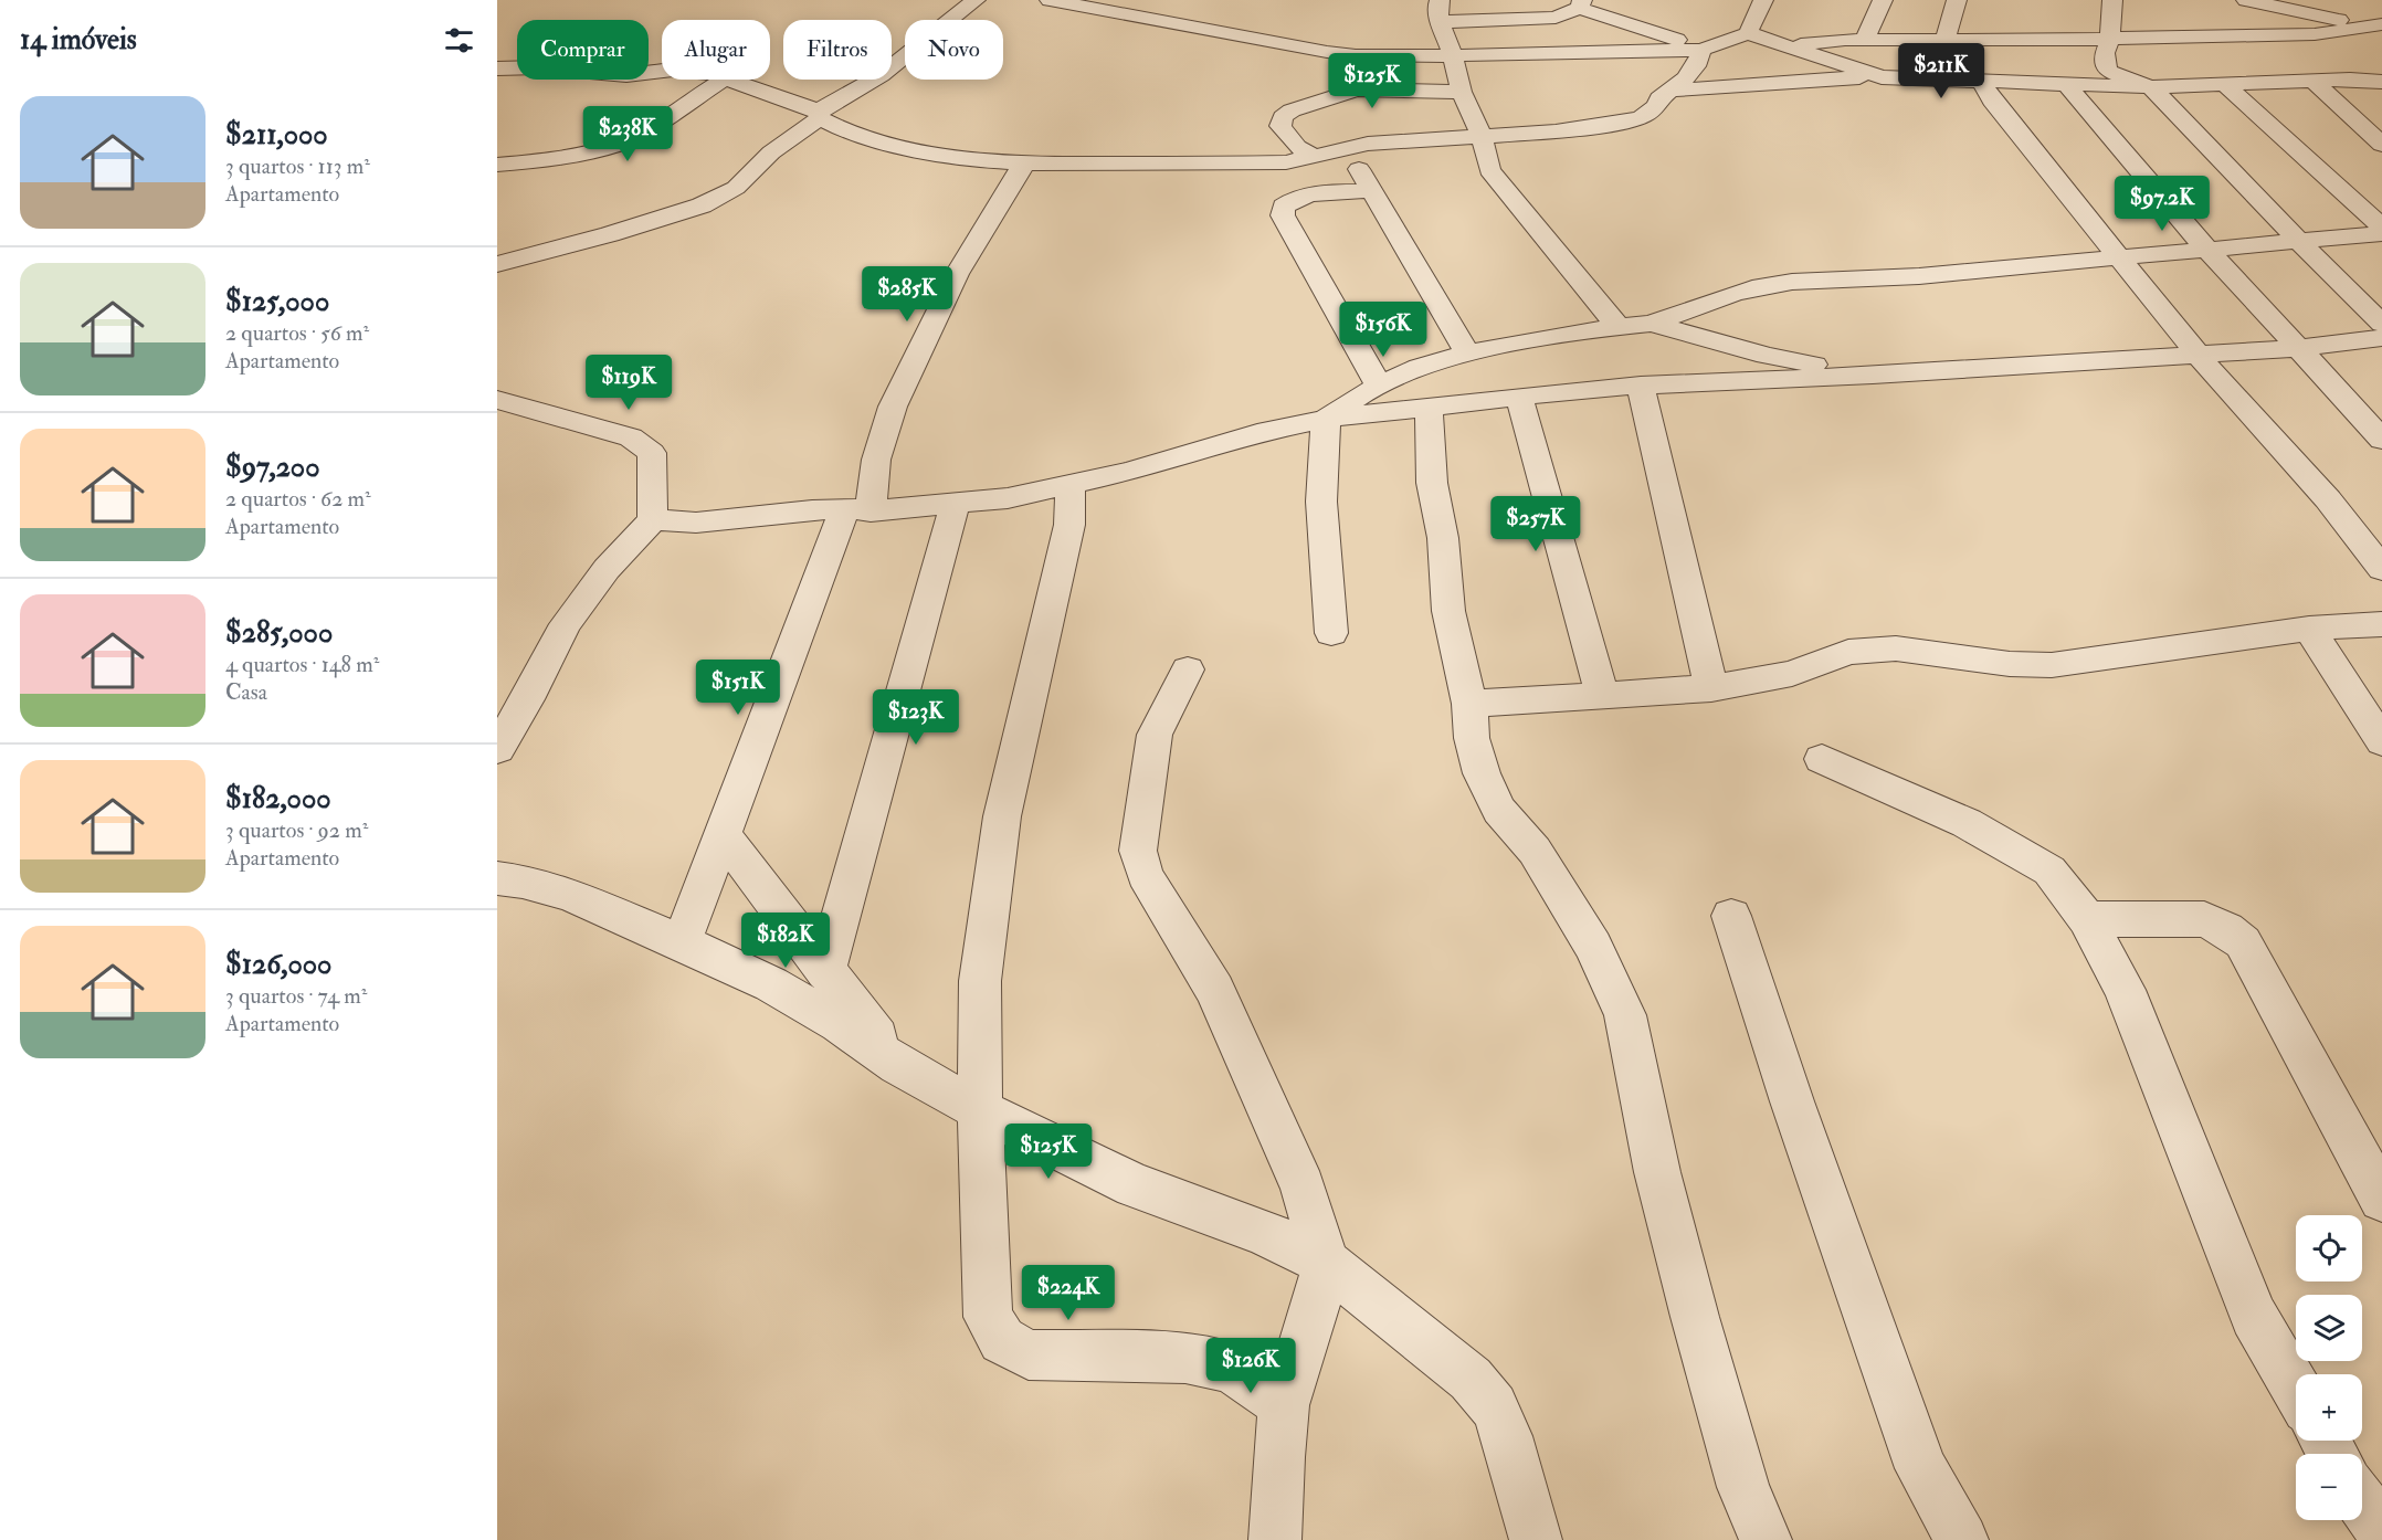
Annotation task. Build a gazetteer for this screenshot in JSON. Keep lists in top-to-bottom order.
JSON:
{
  "page": {
    "heading": "14 imóveis",
    "chip": [
      "Comprar",
      "Alugar",
      "Filtros",
      "Novo"
    ],
    "price": [
      "$211K",
      "$125K",
      "$238K",
      "$97.2K",
      "$285K",
      "$156K",
      "$119K",
      "$257K",
      "$151K",
      "$123K",
      "$182K",
      "$125K",
      "$224K",
      "$126K"
    ],
    "list": [
      {
        "name": "$211,000",
        "note": "3 quartos · 113 m² · Apartamento"
      },
      {
        "name": "$125,000",
        "note": "2 quartos · 56 m² · Apartamento"
      },
      {
        "name": "$97,200",
        "note": "2 quartos · 62 m² · Apartamento"
      },
      {
        "name": "$285,000",
        "note": "4 quartos · 148 m² · Casa"
      },
      {
        "name": "$182,000",
        "note": "3 quartos · 92 m² · Apartamento"
      },
      {
        "name": "$126,000",
        "note": "3 quartos · 74 m² · Apartamento"
      }
    ],
    "map_buttons": ["+", "−"]
  }
}
